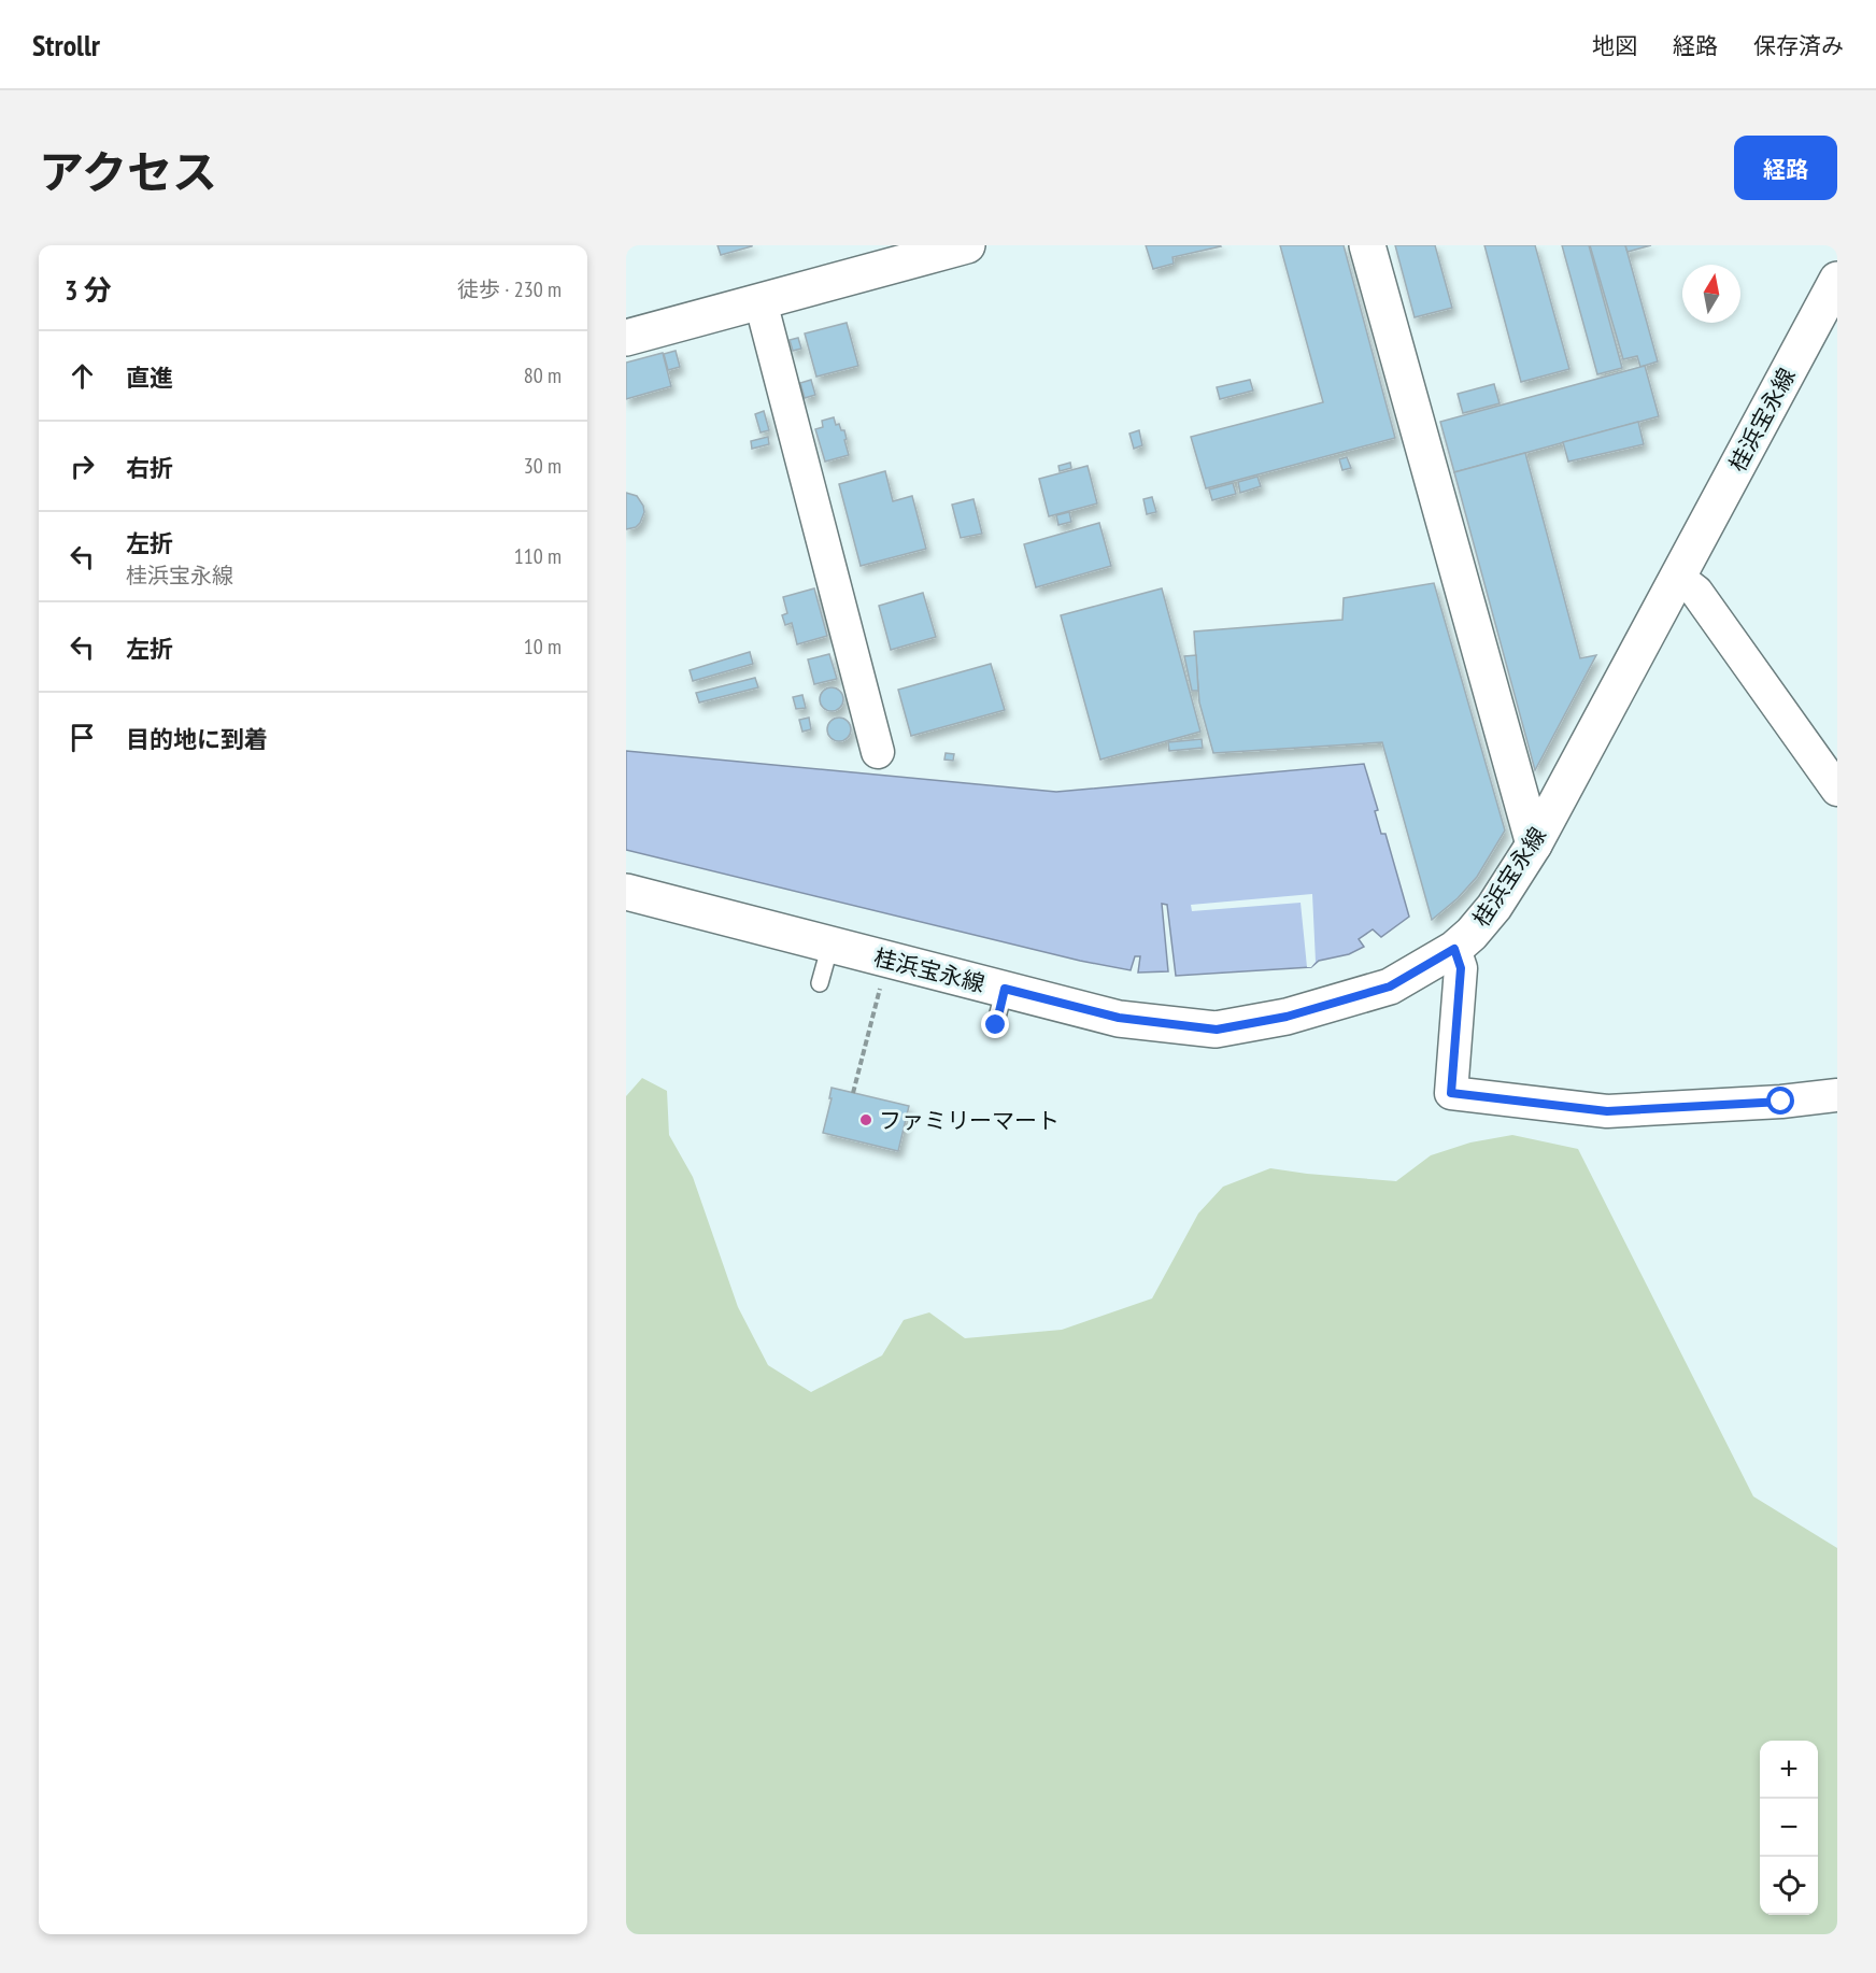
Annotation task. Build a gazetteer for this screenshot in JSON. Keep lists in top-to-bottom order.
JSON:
{
  "streets": {
    "main road": ["桂浜宝永線"]
  },
  "places": ["ファミリーマート"],
  "north": "top",
  "page": {
    "header": "Strollr",
    "nav": ["地図", "経路", "保存済み"],
    "title": "アクセス",
    "buttons": "経路",
    "heading": ["3 分", "徒歩 · 230 m"],
    "list": [
      ["直進", "80 m"],
      ["右折", "30 m"],
      ["左折", "桂浜宝永線", "110 m"],
      ["左折", "10 m"],
      "目的地に到着"
    ],
    "map_buttons": ["+", "−"]
  }
}
